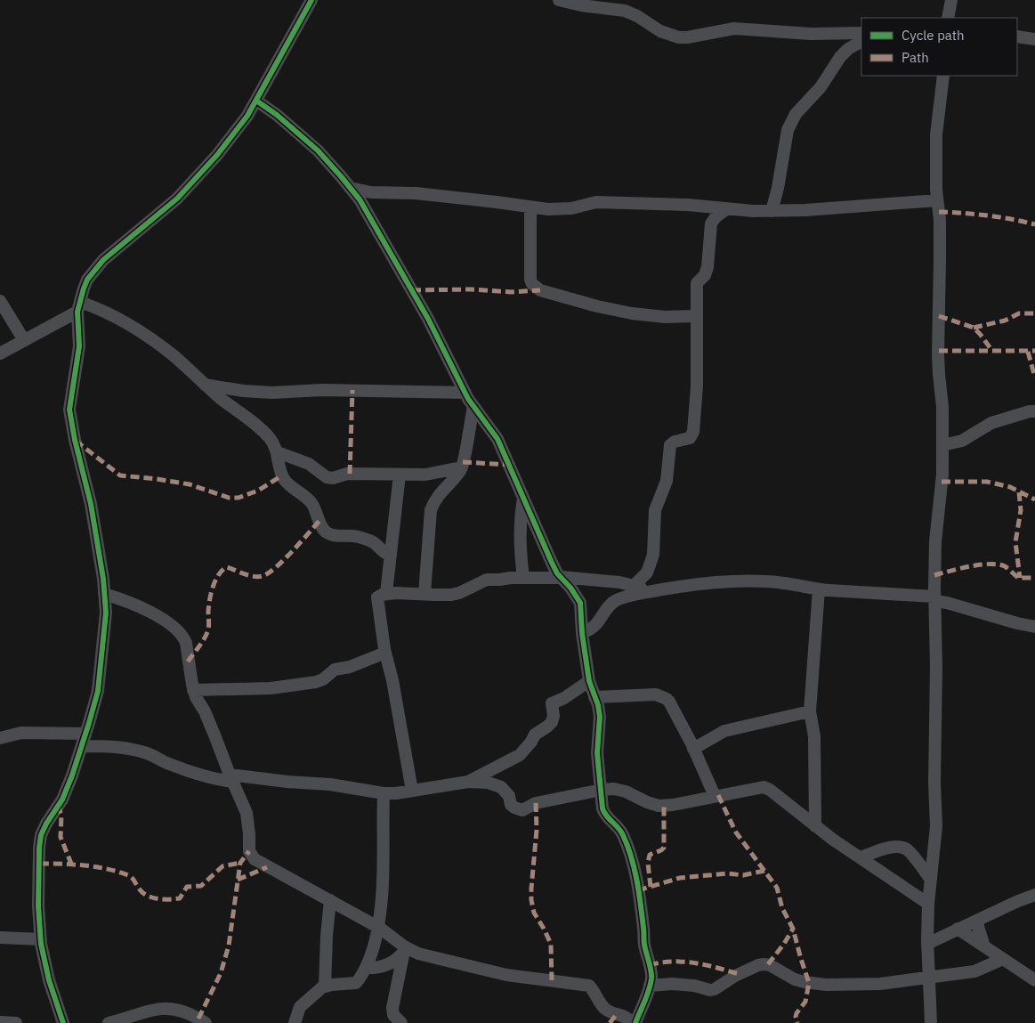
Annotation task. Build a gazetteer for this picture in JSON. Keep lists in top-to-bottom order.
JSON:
{
  "legend": ["Cycle path", "Path"]
}
